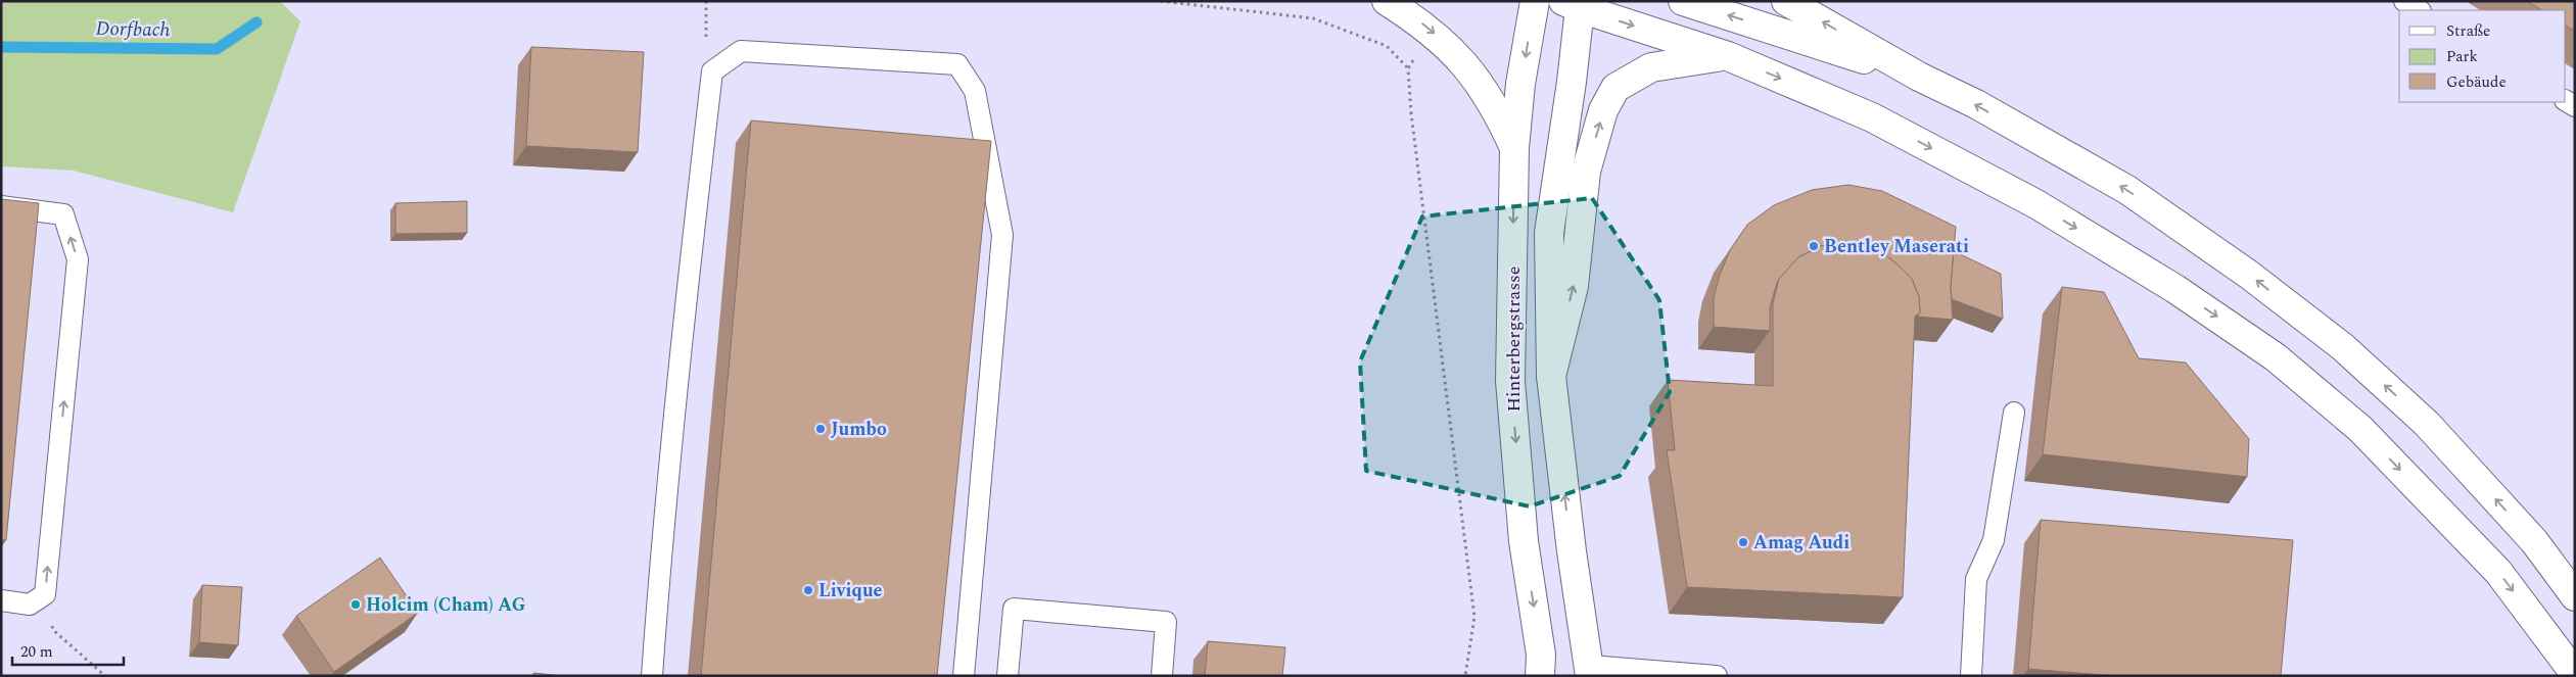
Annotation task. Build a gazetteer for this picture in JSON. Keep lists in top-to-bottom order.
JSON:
{
  "streets": {
    "main road": ["Hinterbergstrasse"]
  },
  "water": ["Dorfbach"],
  "places": [
    "Bentley Maserati",
    "Jumbo",
    "Amag Audi",
    "Livique",
    "Holcim (Cham) AG"
  ],
  "legend": ["Straße", "Park", "Gebäude"],
  "scale_bar": "20 m"
}
